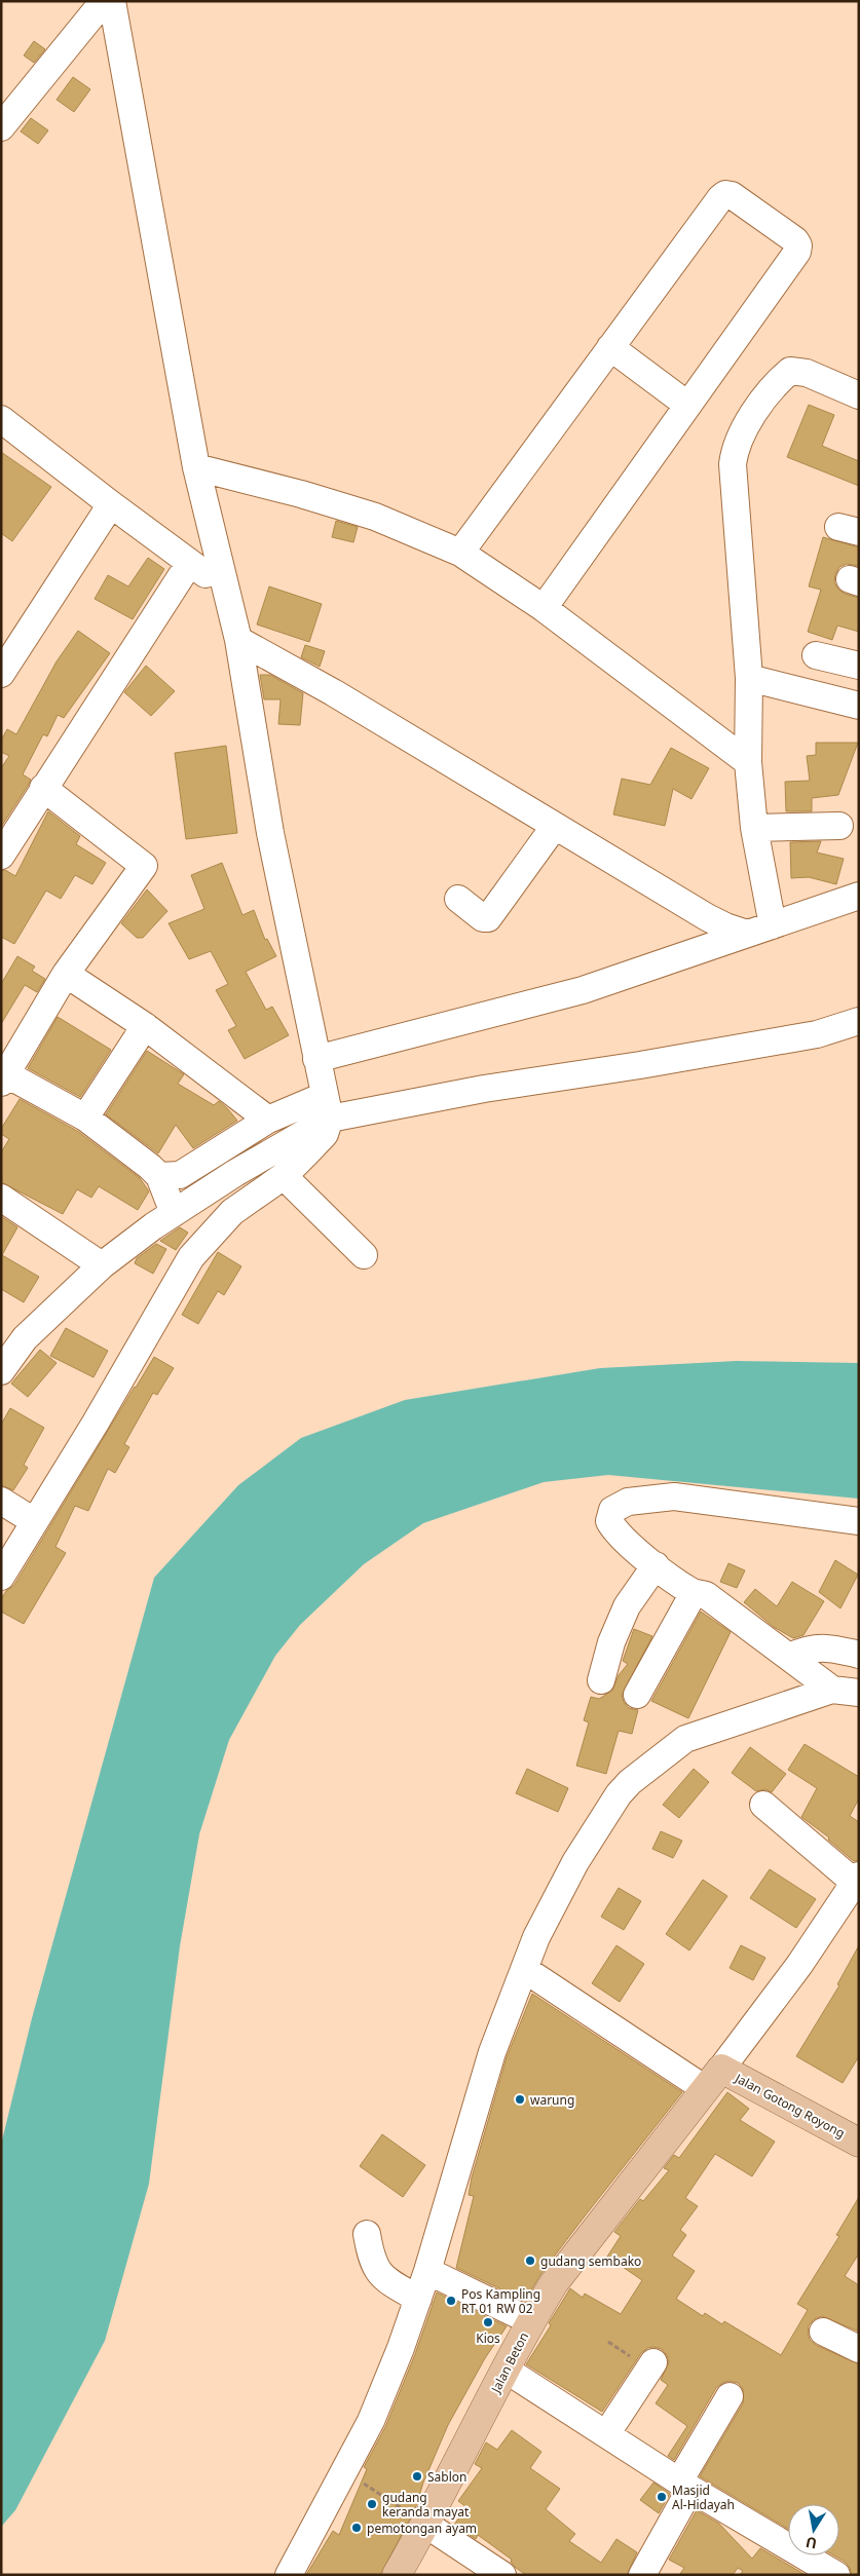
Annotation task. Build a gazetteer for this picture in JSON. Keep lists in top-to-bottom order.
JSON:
{
  "streets": {
    "main road": ["Jalan Gotong Royong", "Jalan Beton"]
  },
  "crossings": [
    ["Jalan Gotong Royong", "Jalan Beton"]
  ],
  "places": [
    "warung",
    "gudang sembako",
    "Pos Kampling RT 01 RW 02",
    "Kios",
    "Sablon",
    "Masjid Al-Hidayah",
    "gudang keranda mayat",
    "pemotongan ayam"
  ],
  "north": "bottom"
}
